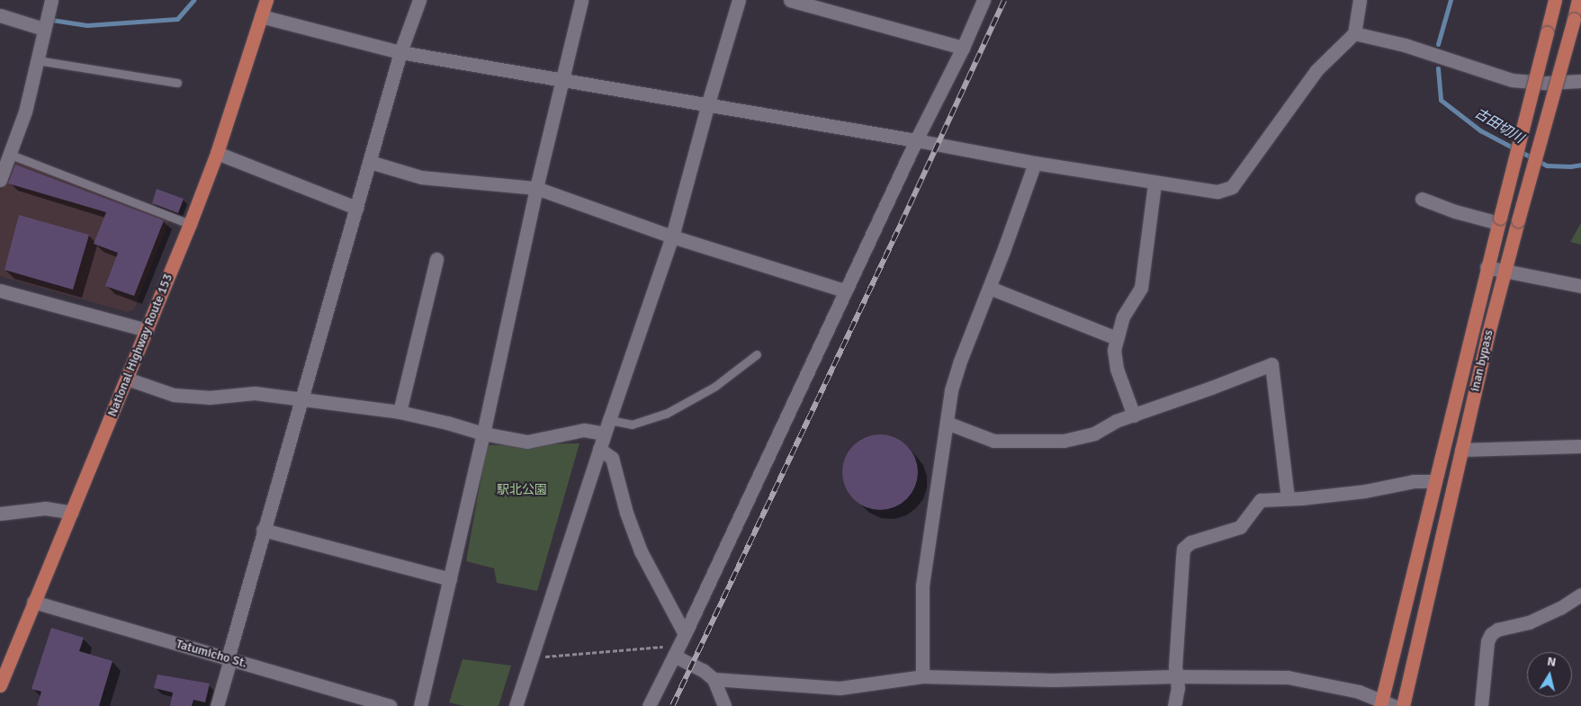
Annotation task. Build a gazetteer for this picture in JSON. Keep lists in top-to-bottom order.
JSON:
{
  "streets": {
    "highway": ["National Highway Route 153", "inan bypass"],
    "street": ["Tatumicho St."]
  },
  "crossings": [
    ["National Highway Route 153", "Tatumicho St."]
  ],
  "water": ["古田切川"],
  "parks": ["駅北公園"],
  "north": "top"
}
